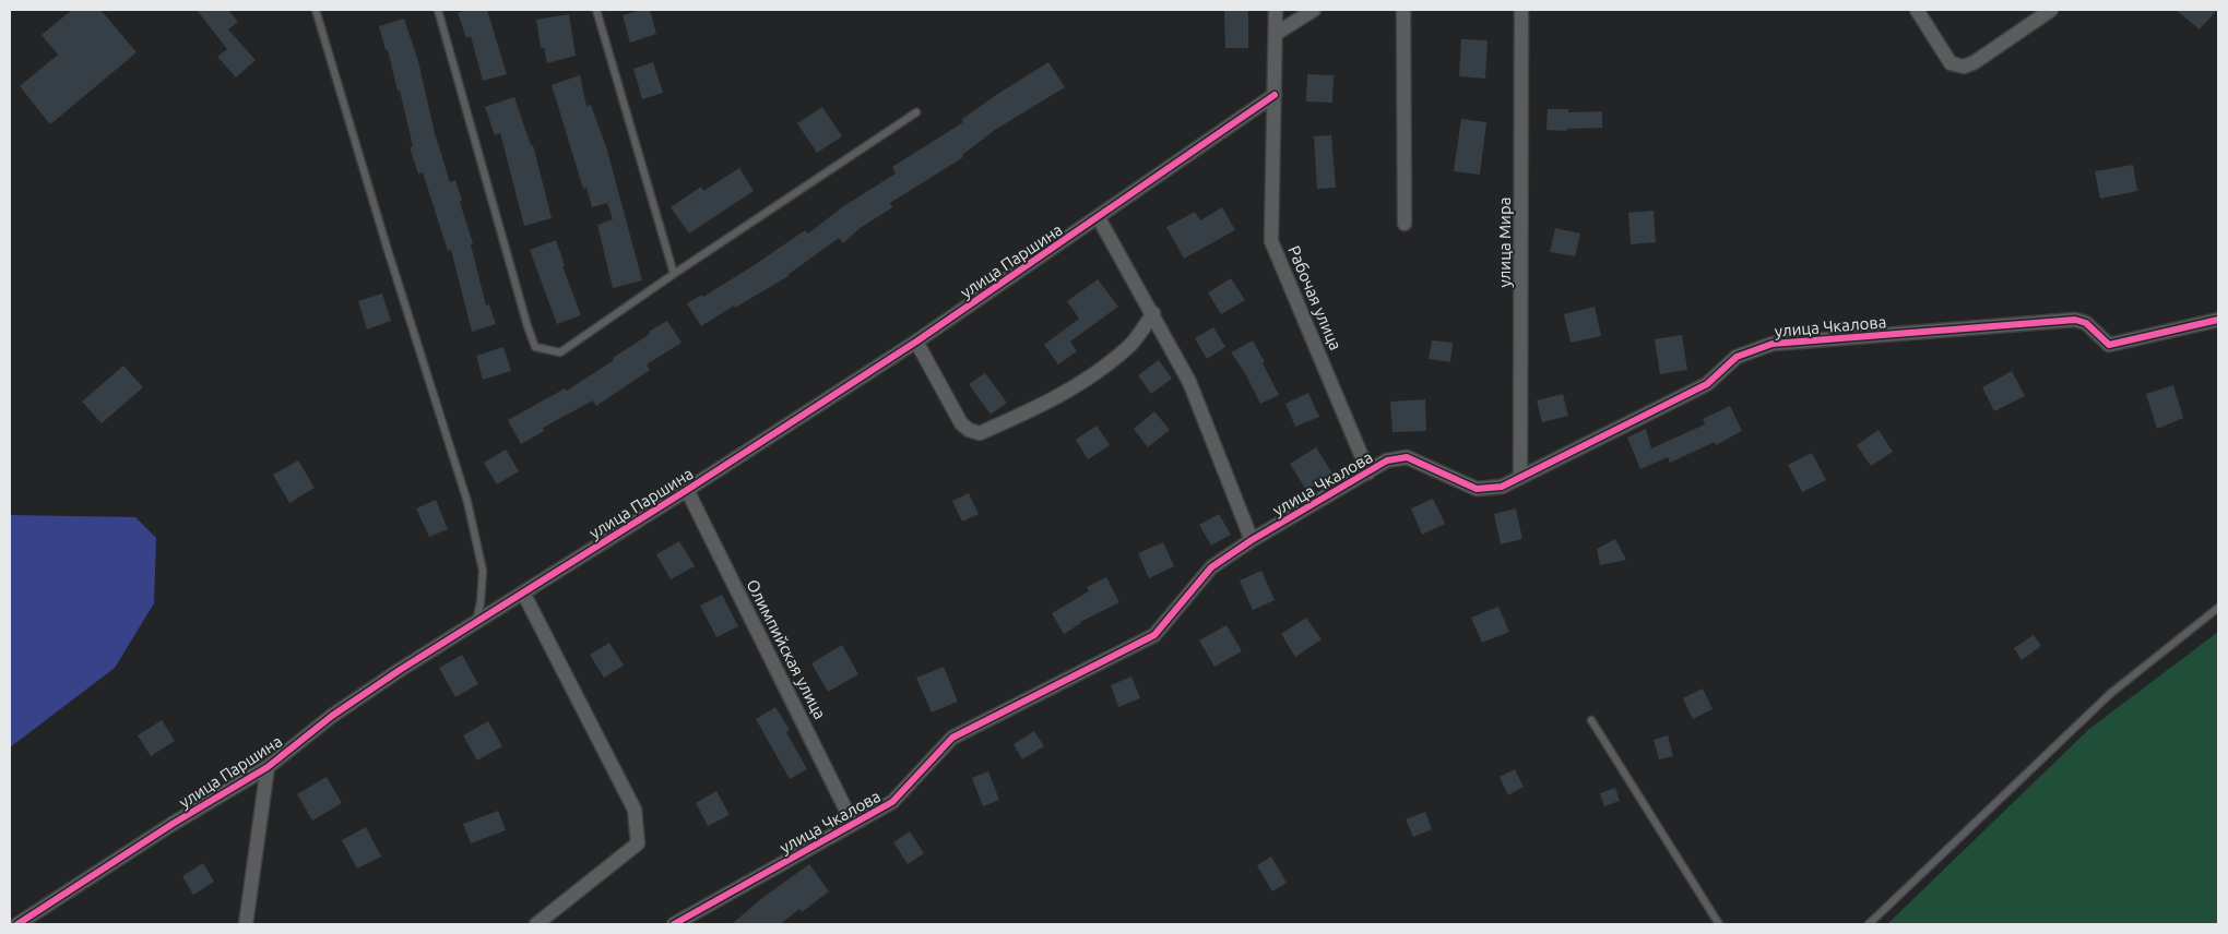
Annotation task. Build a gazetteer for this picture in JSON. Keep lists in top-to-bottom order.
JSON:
{
  "streets": {
    "street": [
      "улица Мира",
      "улица Паршина",
      "Рабочая улица",
      "улица Чкалова",
      "Олимпийская улица"
    ]
  },
  "crossings": [
    ["улица Мира", "улица Чкалова"],
    ["улица Паршина", "Рабочая улица"],
    ["улица Паршина", "Олимпийская улица"],
    ["Рабочая улица", "улица Чкалова"],
    ["улица Чкалова", "Олимпийская улица"]
  ]
}
